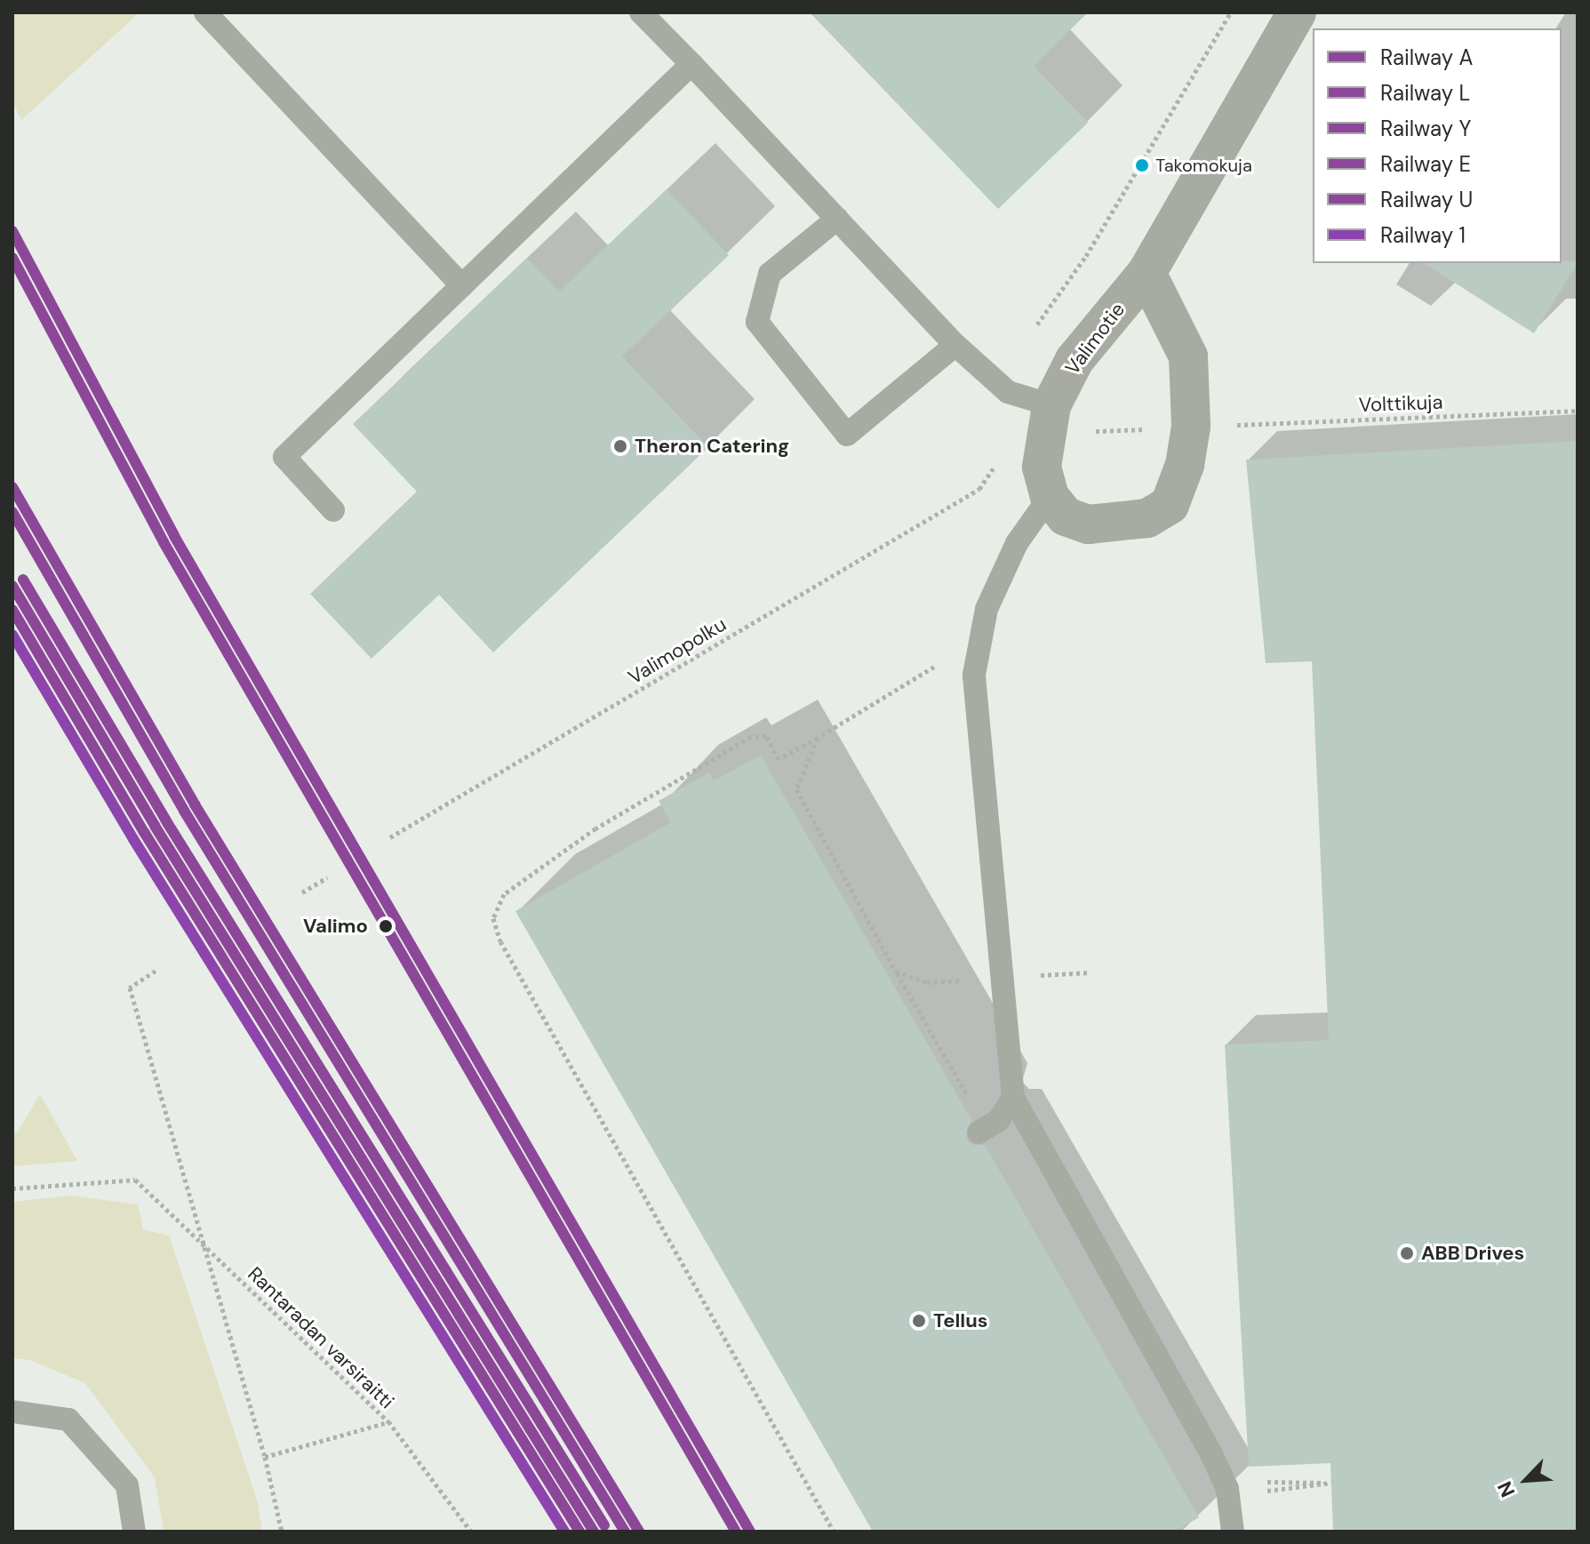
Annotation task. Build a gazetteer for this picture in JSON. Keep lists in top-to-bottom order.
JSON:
{
  "streets": {
    "street": ["Valimotie"],
    "path": ["Volttikuja", "Valimopolku", "Rantaradan varsiraitti"]
  },
  "places": [
    "Takomokuja",
    "Theron Catering",
    "Valimo",
    "ABB Drives",
    "Tellus"
  ],
  "lines": [
    "rail line A",
    "rail line L",
    "rail line U",
    "rail line Y",
    "rail line E",
    "rail line 1"
  ],
  "legend": [
    "Railway A",
    "Railway L",
    "Railway Y",
    "Railway E",
    "Railway U",
    "Railway 1"
  ],
  "north": "bottom left"
}
